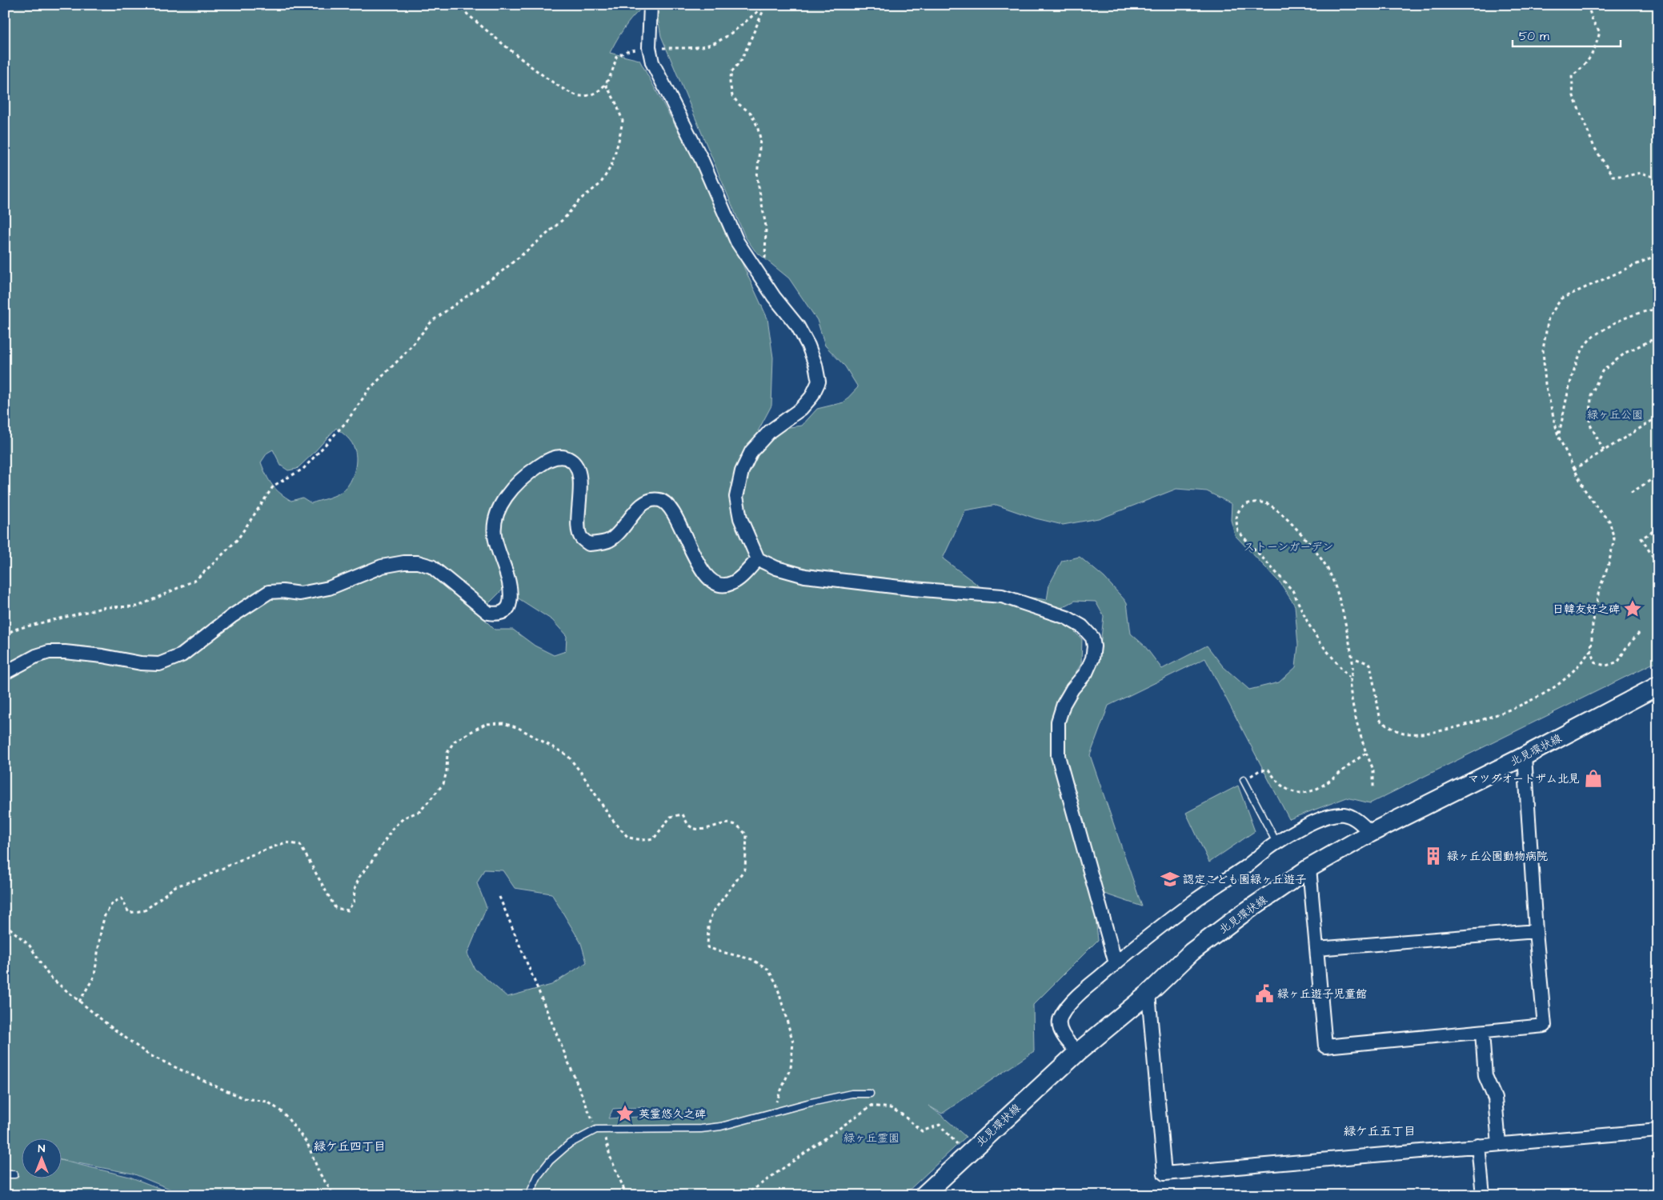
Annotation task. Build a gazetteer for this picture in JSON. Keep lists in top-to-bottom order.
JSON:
{
  "streets": {
    "main road": ["北見環状線"]
  },
  "districts": ["緑ケ丘五丁目", "緑ケ丘四丁目"],
  "parks": ["緑ヶ丘公園", "ストーンガーデン", "緑ヶ丘霊園"],
  "places": {
    "place": ["日韓友好之碑", "英霊悠久之碑"],
    "shop": ["マツダオートザム北見"],
    "building": ["緑ヶ丘公園動物病院"],
    "school or university": ["認定こども園緑ヶ丘遊子"],
    "public building": ["緑ヶ丘遊子児童館"]
  },
  "scale_bar": "50 m",
  "north": "top"
}
